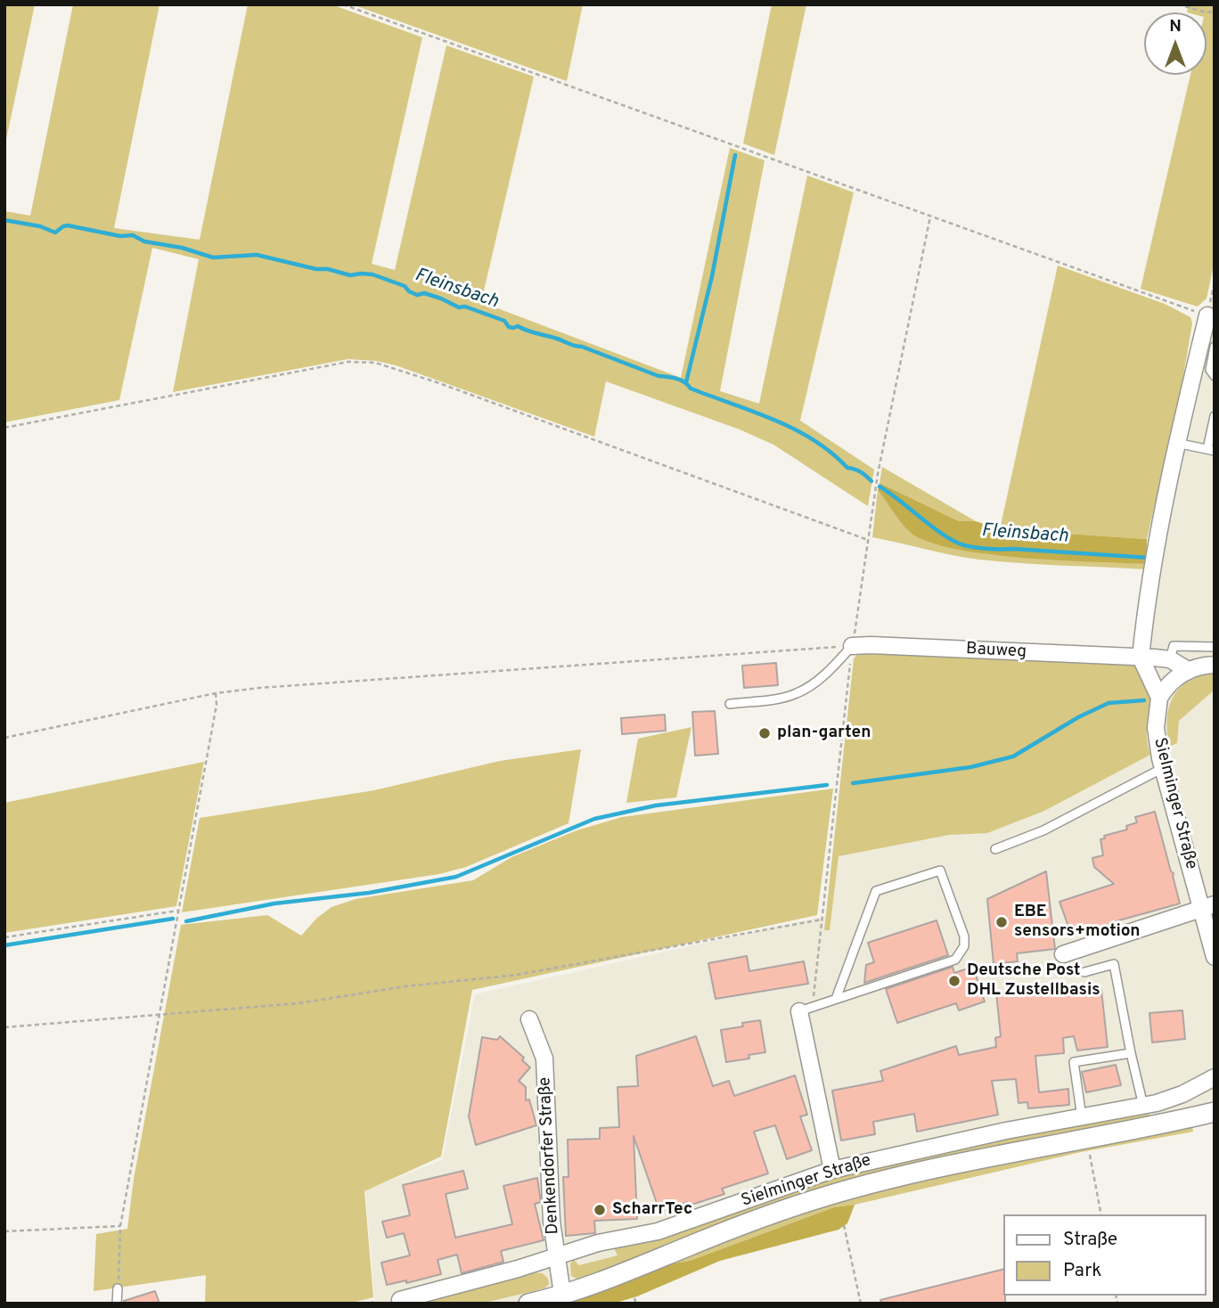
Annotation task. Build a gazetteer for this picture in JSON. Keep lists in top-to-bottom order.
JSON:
{
  "streets": {
    "street": ["Bauweg", "Sielminger Straße", "Denkendorfer Straße"]
  },
  "crossings": [
    ["Sielminger Straße", "Denkendorfer Straße"]
  ],
  "water": ["Fleinsbach"],
  "places": [
    "plan-garten",
    "EBE sensors+motion",
    "Deutsche Post DHL Zustellbasis",
    "ScharrTec"
  ],
  "legend": ["Straße", "Park"],
  "north": "top"
}
